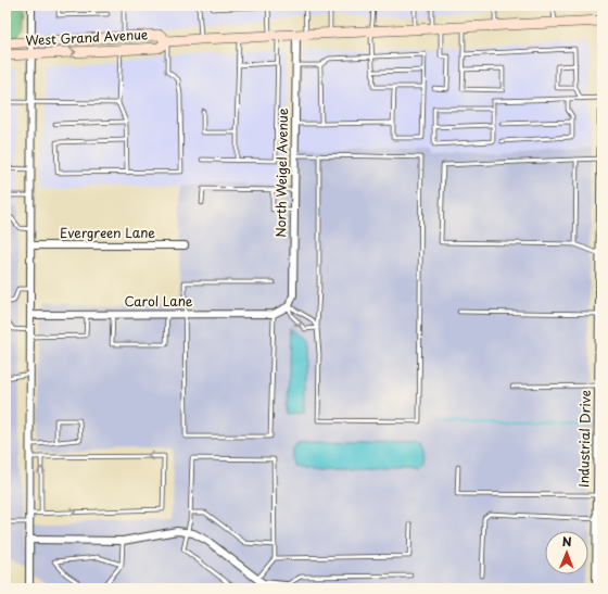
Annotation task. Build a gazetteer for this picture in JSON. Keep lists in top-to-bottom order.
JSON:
{
  "streets": {
    "main road": ["West Grand Avenue"],
    "street": [
      "North Weigel Avenue",
      "Evergreen Lane",
      "Carol Lane",
      "Industrial Drive"
    ]
  },
  "crossings": [
    ["West Grand Avenue", "North Weigel Avenue"],
    ["North Weigel Avenue", "Carol Lane"]
  ],
  "north": "top"
}
